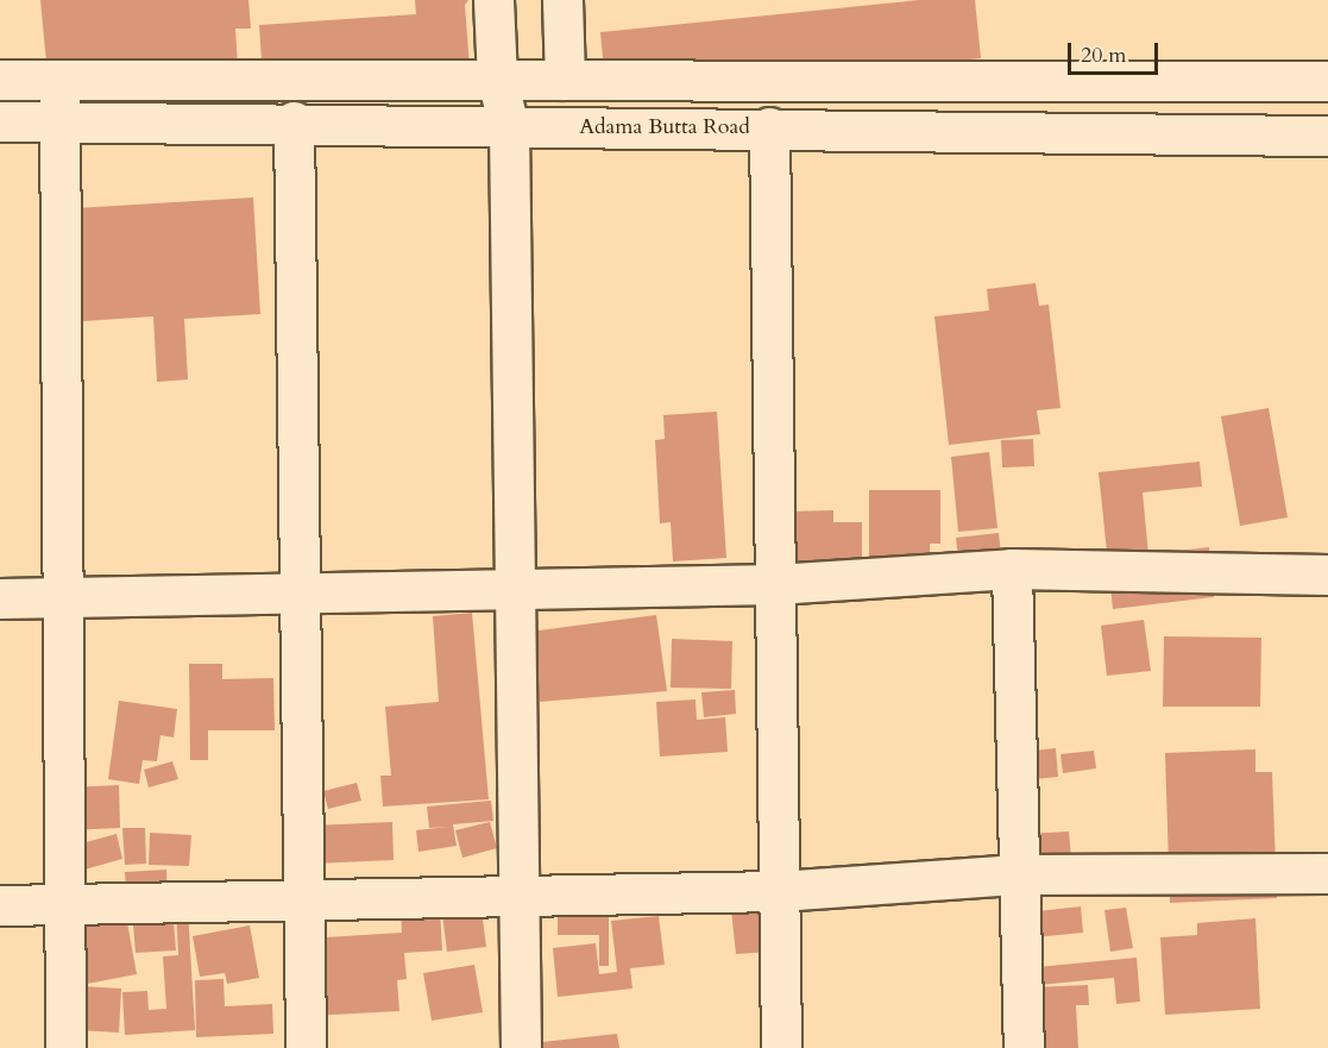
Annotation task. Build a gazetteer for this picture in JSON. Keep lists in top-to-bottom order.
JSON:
{
  "streets": {
    "street": ["Adama Butta Road"]
  },
  "scale_bar": "20 m"
}
